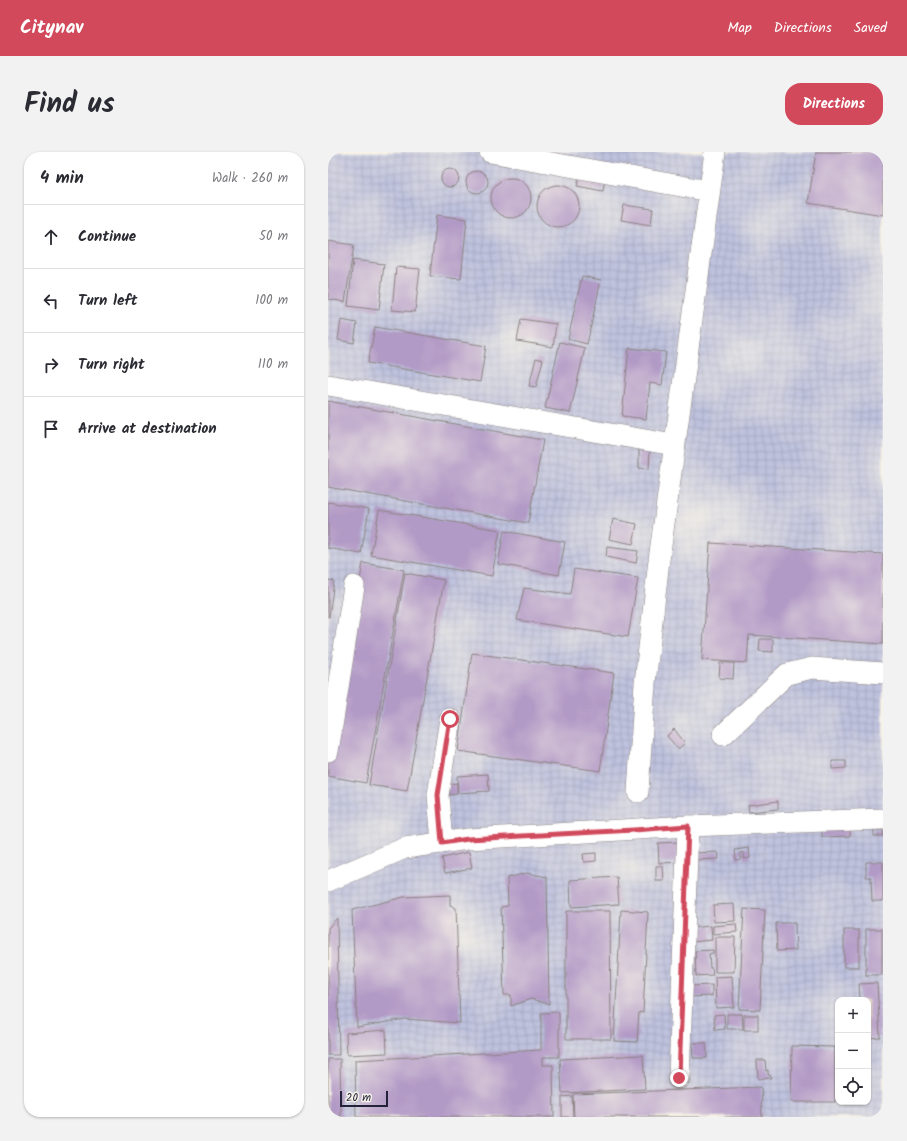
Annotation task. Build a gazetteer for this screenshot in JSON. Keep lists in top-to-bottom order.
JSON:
{
  "scale_bar": "20 m",
  "page": {
    "header": "Citynav",
    "nav": ["Map", "Directions", "Saved"],
    "title": "Find us",
    "buttons": "Directions",
    "heading": ["4 min", "Walk · 260 m"],
    "list": [
      ["Continue", "50 m"],
      ["Turn left", "100 m"],
      ["Turn right", "110 m"],
      "Arrive at destination"
    ],
    "map_buttons": ["+", "−"],
    "scale": "20 m"
  }
}
